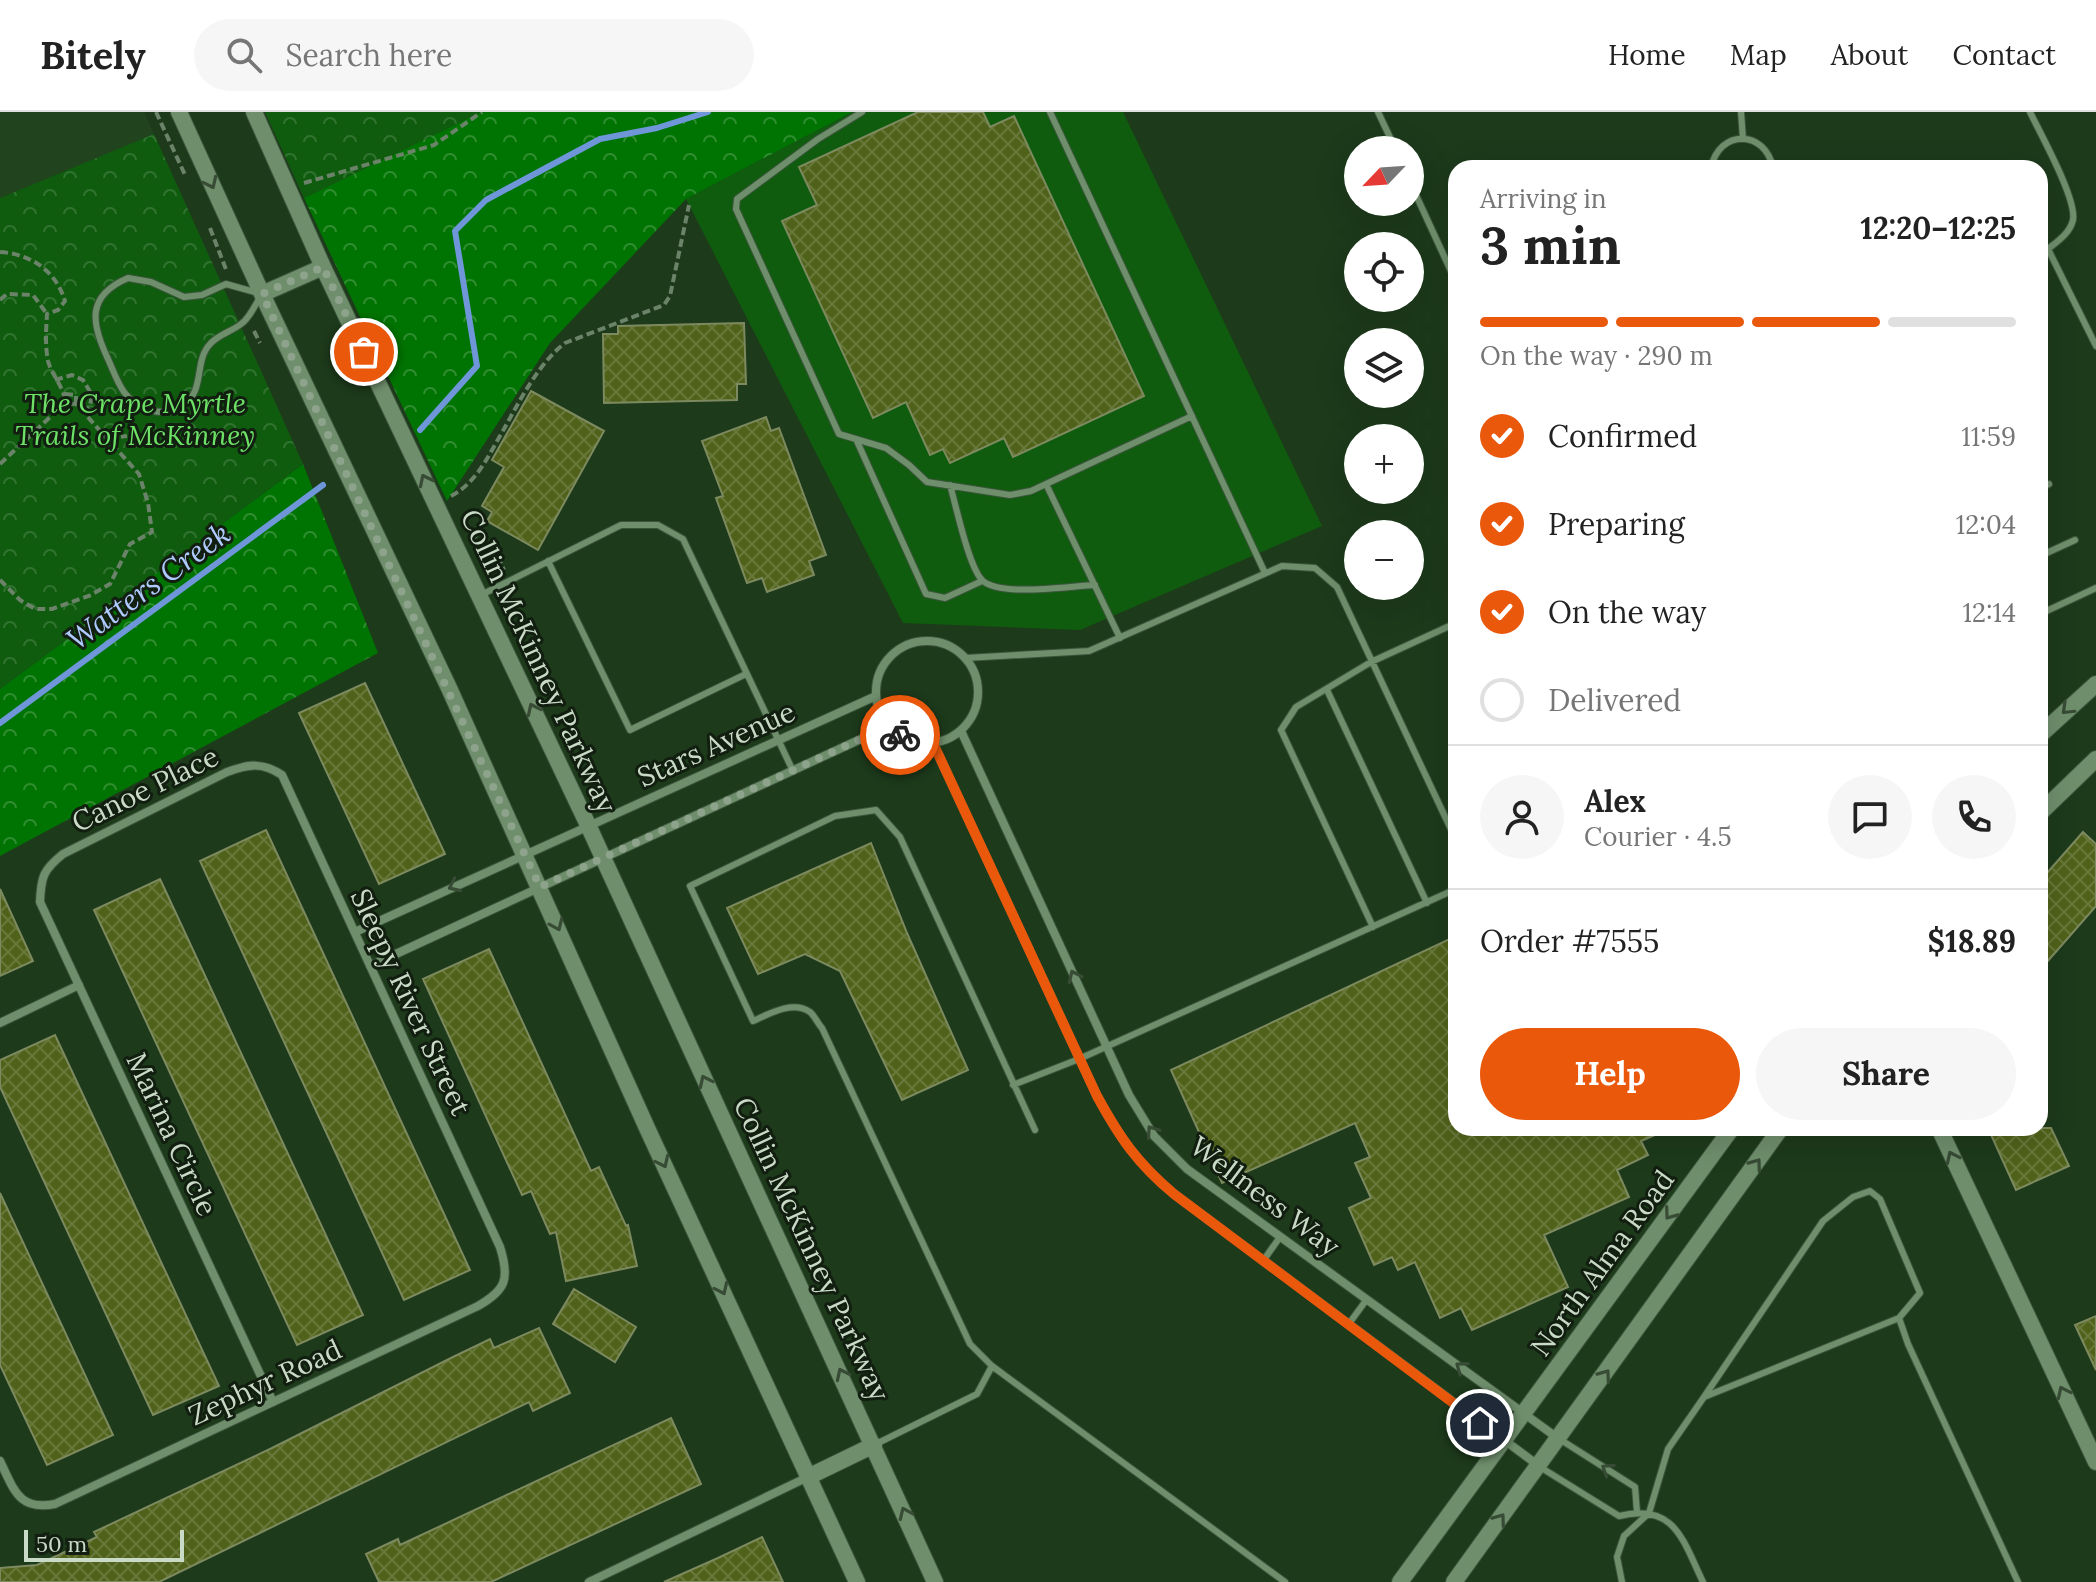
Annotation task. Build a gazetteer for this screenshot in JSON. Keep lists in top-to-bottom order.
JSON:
{
  "streets": {
    "street": [
      "Collin McKinney Parkway",
      "Stars Avenue",
      "Canoe Place",
      "Sleepy River Street",
      "Marina Circle",
      "Wellness Way",
      "North Alma Road",
      "Zephyr Road"
    ]
  },
  "crossings": [
    ["Collin McKinney Parkway", "Stars Avenue"],
    ["Stars Avenue", "Sleepy River Street"],
    ["Stars Avenue", "Wellness Way"],
    ["Canoe Place", "Sleepy River Street"],
    ["Canoe Place", "Marina Circle"],
    ["Sleepy River Street", "Zephyr Road"],
    ["Marina Circle", "Zephyr Road"],
    ["Wellness Way", "North Alma Road"]
  ],
  "water": ["Watters Creek"],
  "parks": ["The Crape Myrtle Trails of McKinney"],
  "scale_bar": "50 m",
  "north": "bottom left",
  "page": {
    "header": "Bitely",
    "search": "Search here",
    "nav": [
      "Home",
      "Map",
      "About",
      "Contact"
    ],
    "map_buttons": ["+", "−"],
    "heading": ["3 min", "Arriving in", "12:20–12:25"],
    "panel": [
      "Alex",
      "Courier · 4.5",
      "Order #7555",
      "$18.89"
    ],
    "bar": "On the way · 290 m",
    "list": [
      ["Confirmed", "11:59"],
      ["Preparing", "12:04"],
      ["On the way", "12:14"],
      "Delivered"
    ],
    "buttons": ["Help", "Share"],
    "scale": "50 m"
  }
}
